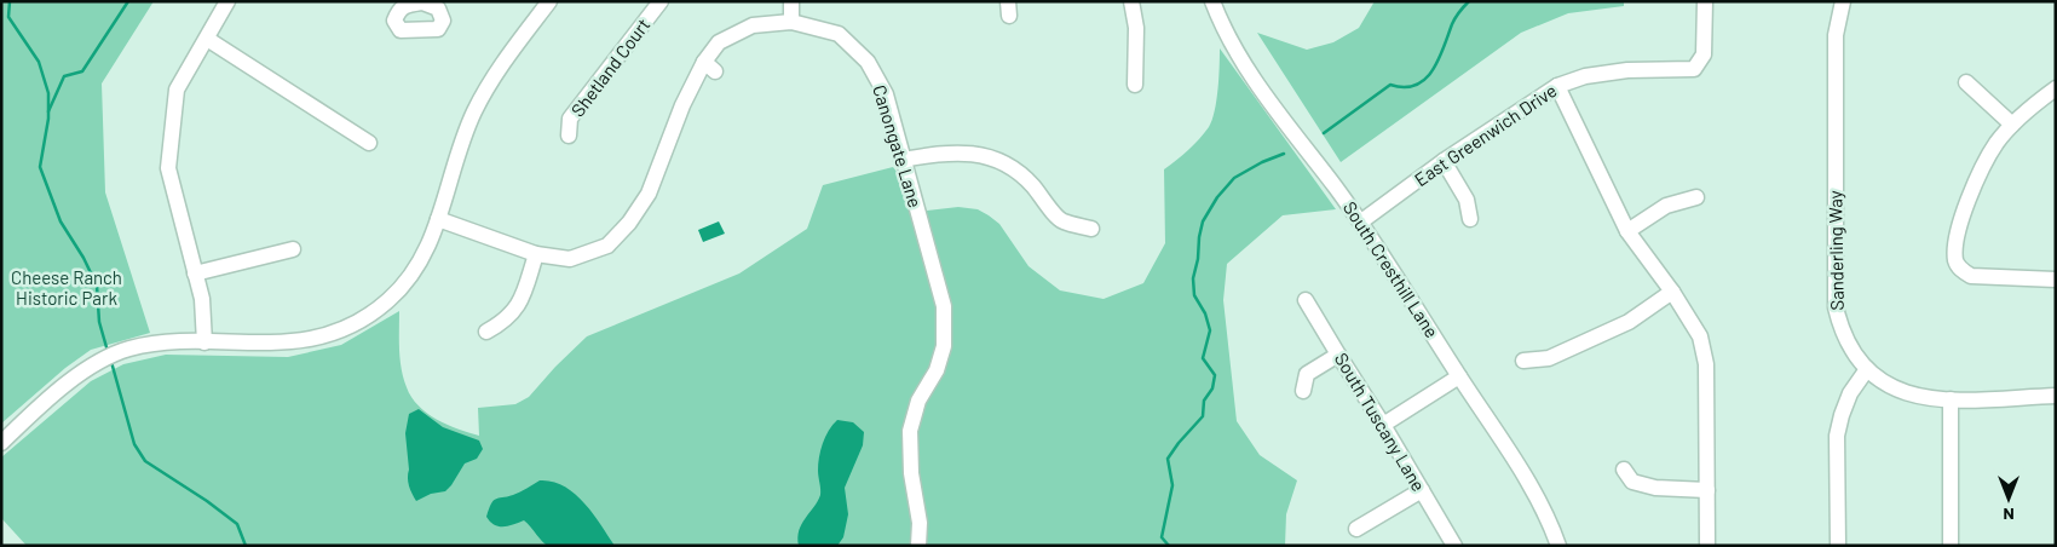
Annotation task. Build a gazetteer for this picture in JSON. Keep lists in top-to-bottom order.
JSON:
{
  "streets": {
    "street": [
      "Shetland Court",
      "East Greenwich Drive",
      "Canongate Lane",
      "Sanderling Way",
      "South Cresthill Lane",
      "South Tuscany Lane"
    ]
  },
  "crossings": [
    ["East Greenwich Drive", "South Cresthill Lane"]
  ],
  "parks": ["Cheese Ranch Historic Park"],
  "north": "bottom"
}
